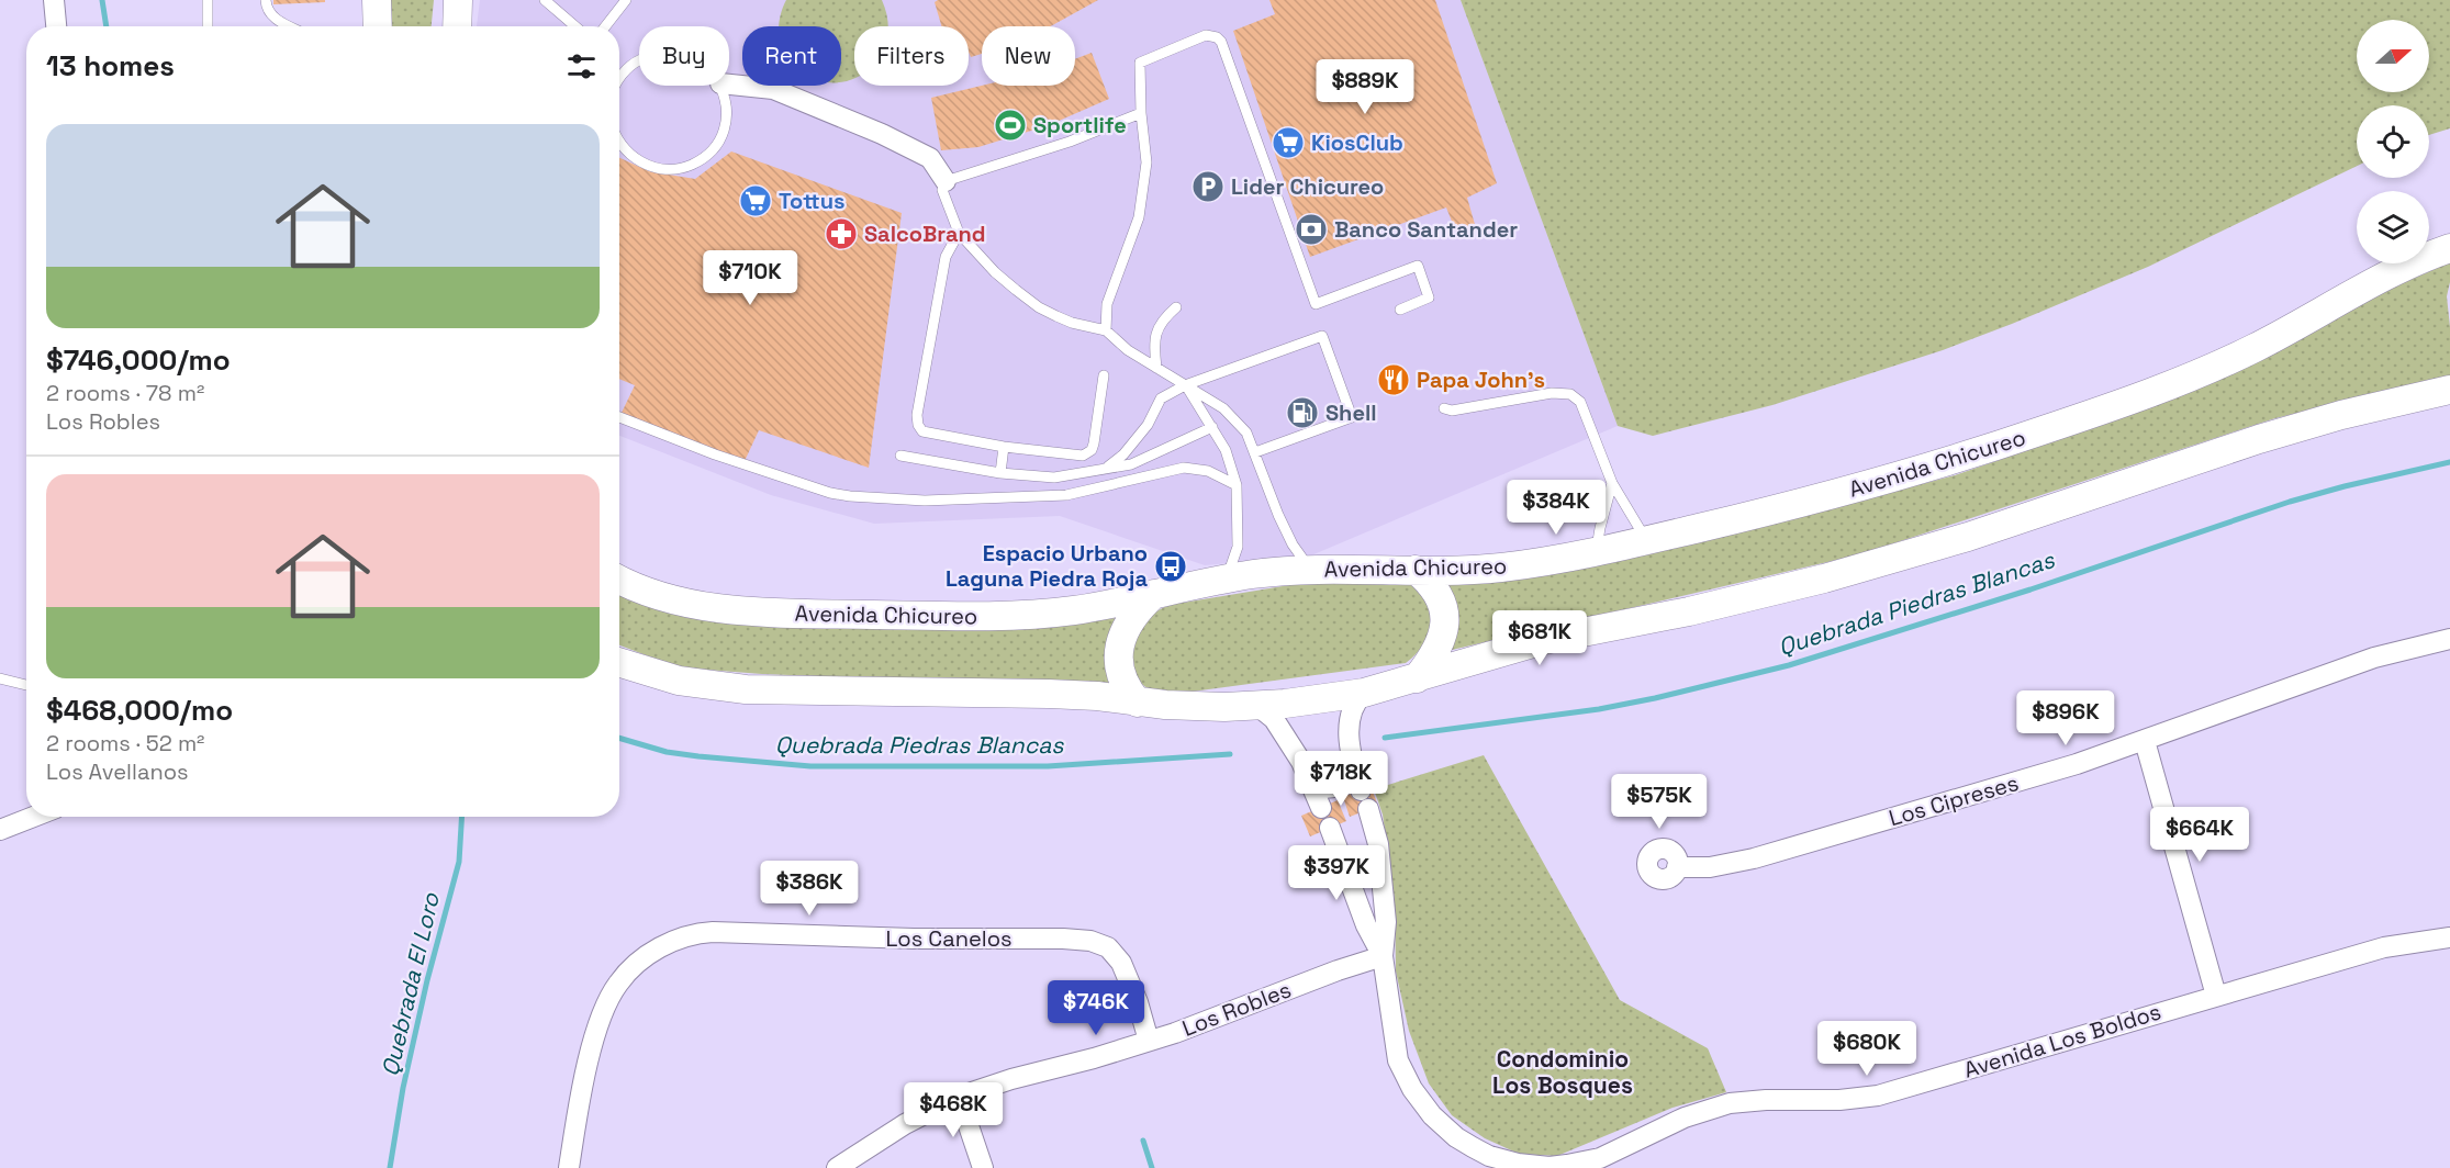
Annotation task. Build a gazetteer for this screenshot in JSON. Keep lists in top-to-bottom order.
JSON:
{
  "streets": {
    "main road": ["Avenida Chicureo"],
    "street": [
      "Los Cipreses",
      "Los Canelos",
      "Los Robles",
      "Avenida Los Boldos"
    ]
  },
  "crossings": [
    ["Los Canelos", "Los Robles"],
    ["Los Robles", "Avenida Los Boldos"]
  ],
  "districts": ["Condominio Los Bosques"],
  "water": ["Quebrada Piedras Blancas", "Quebrada El Loro"],
  "places": {
    "sports": ["Sportlife"],
    "supermarket": ["KiosClub", "Tottus"],
    "parking": ["Lider Chicureo"],
    "bank": ["Banco Santander"],
    "pharmacy": ["SalcoBrand"],
    "restaurant": ["Papa John's"],
    "fuel station": ["Shell"],
    "bus stop": ["Espacio Urbano Laguna Piedra Roja"]
  },
  "north": "right",
  "page": {
    "chip": [
      "Buy",
      "Rent",
      "Filters",
      "New"
    ],
    "heading": "13 homes",
    "price": [
      "$889K",
      "$710K",
      "$384K",
      "$681K",
      "$896K",
      "$718K",
      "$575K",
      "$664K",
      "$397K",
      "$386K",
      "$746K",
      "$680K",
      "$468K"
    ],
    "list": [
      {
        "name": "$746,000/mo",
        "note": "2 rooms · 78 m² · Los Robles"
      },
      {
        "name": "$468,000/mo",
        "note": "2 rooms · 52 m² · Los Avellanos"
      }
    ]
  }
}
